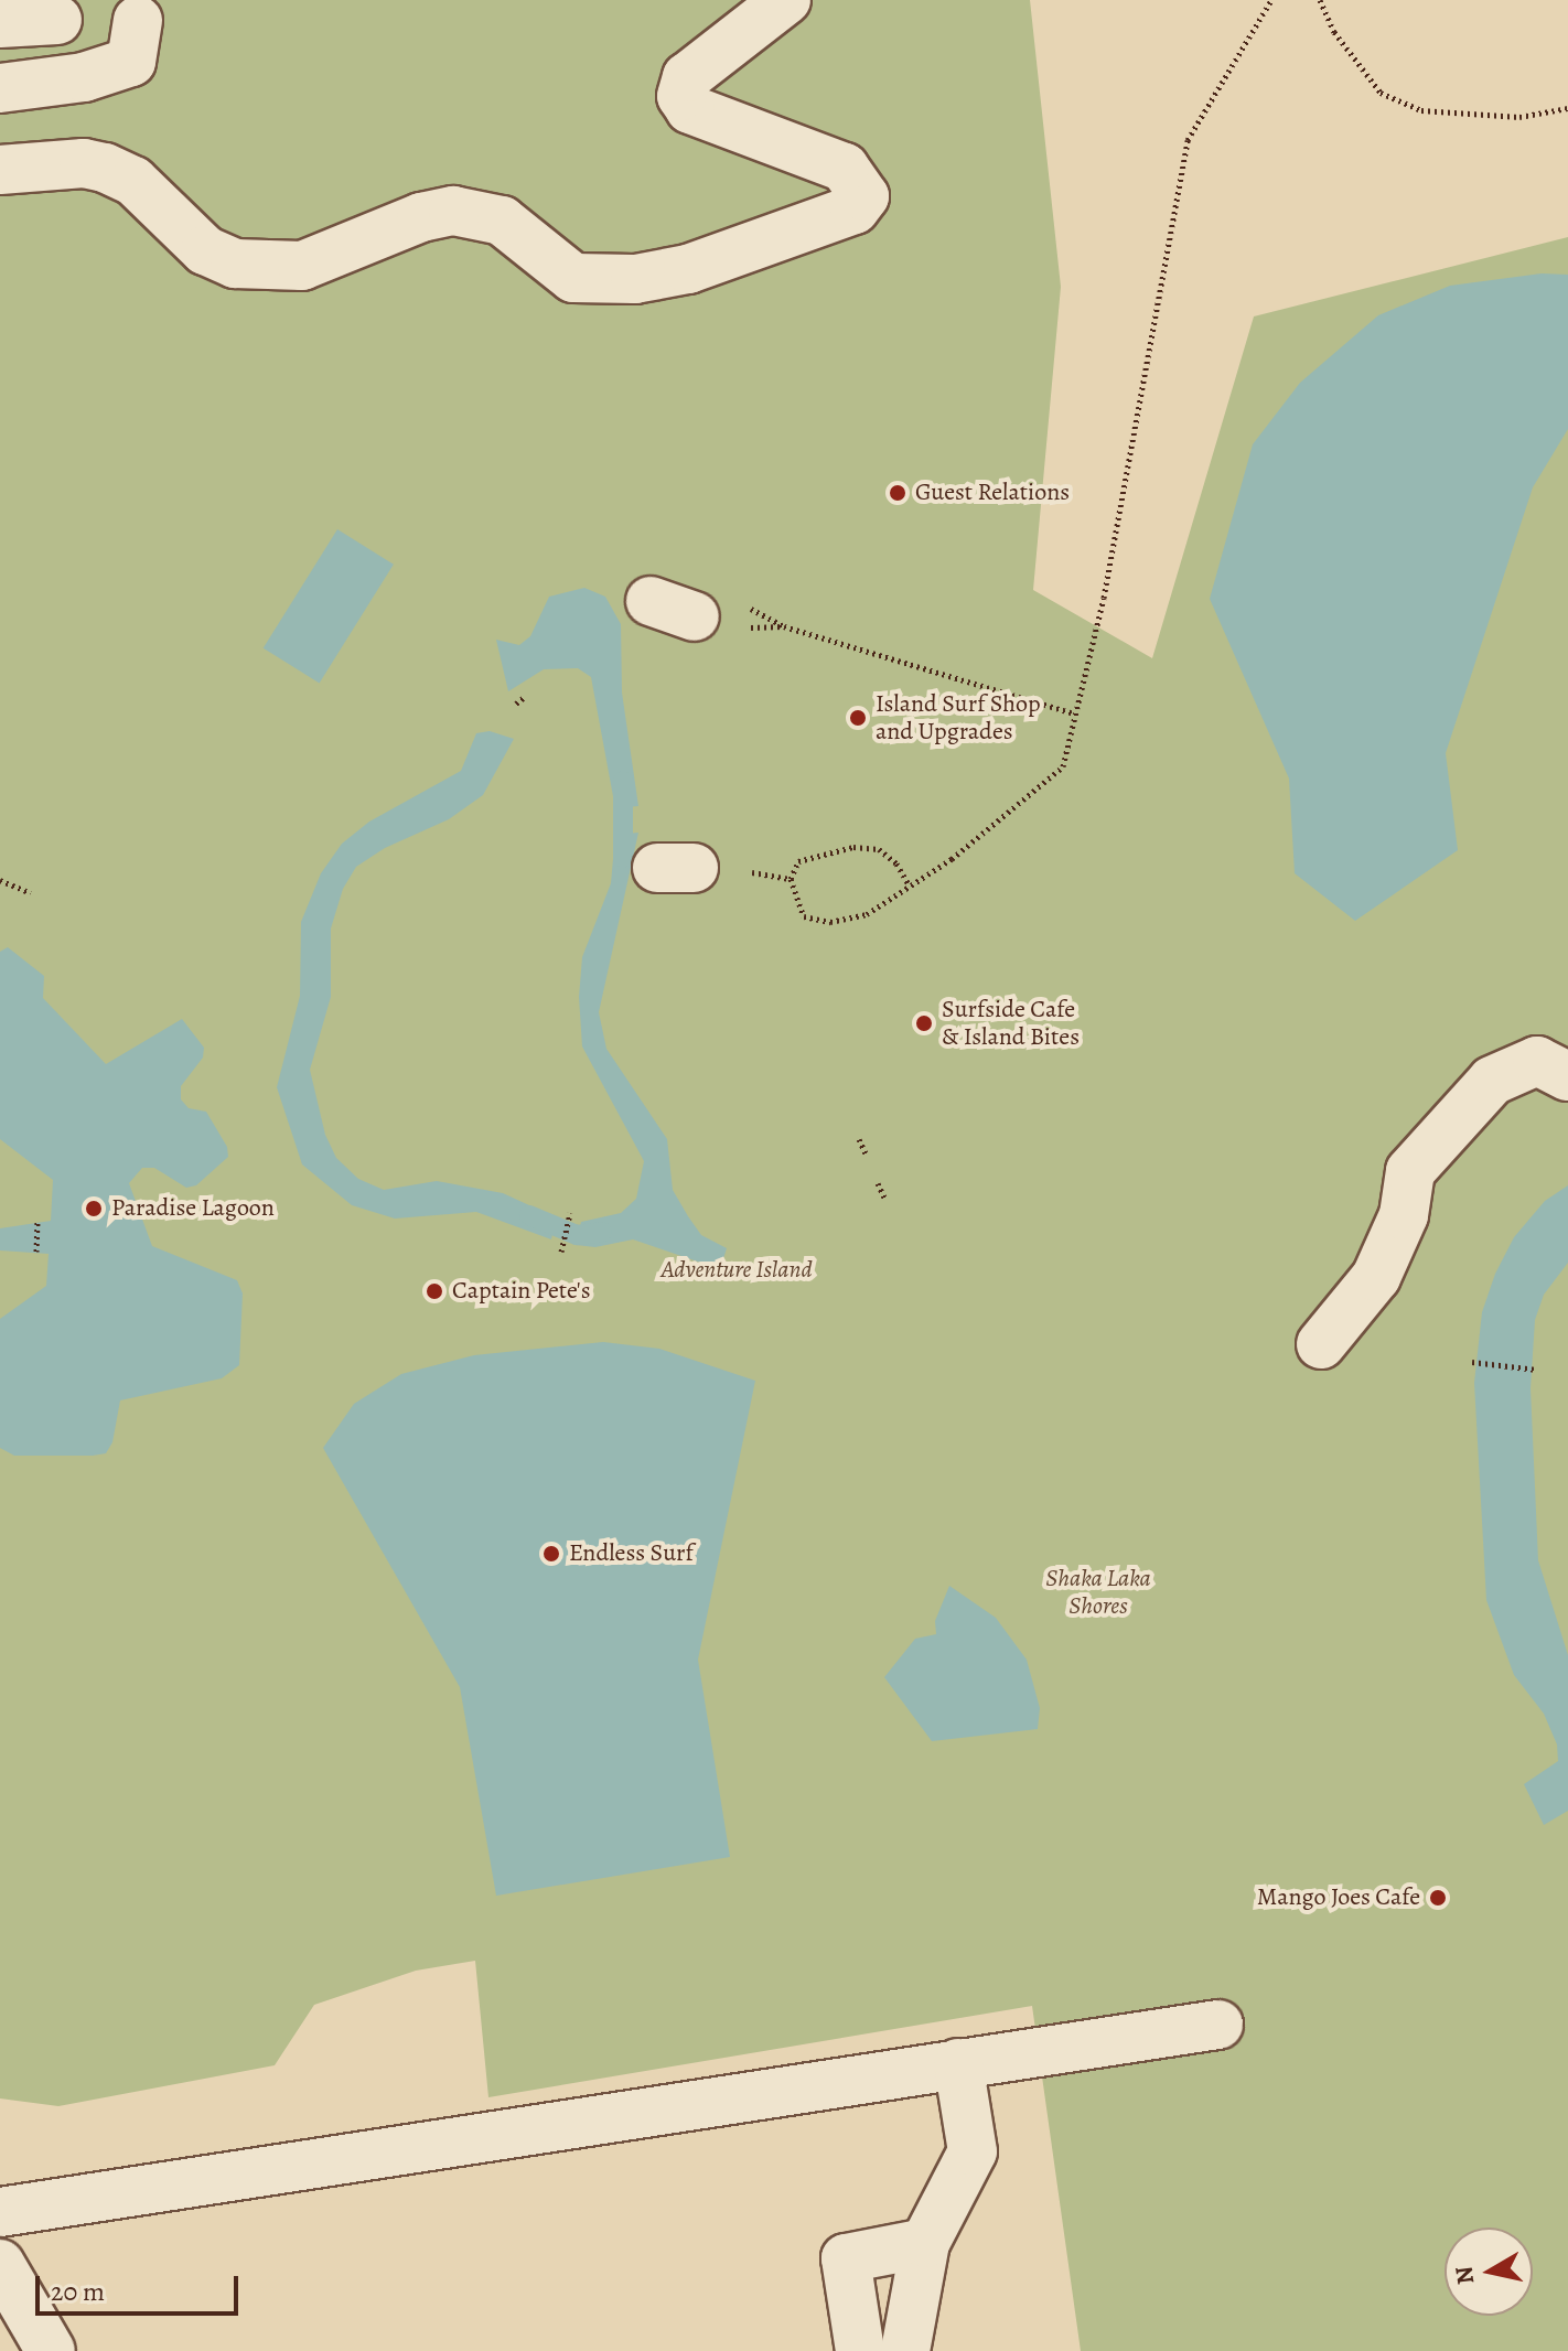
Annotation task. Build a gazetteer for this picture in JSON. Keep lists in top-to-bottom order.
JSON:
{
  "parks": ["Adventure Island", "Shaka Laka Shores"],
  "places": [
    "Guest Relations",
    "Island Surf Shop and Upgrades",
    "Surfside Cafe & Island Bites",
    "Paradise Lagoon",
    "Captain Pete's",
    "Endless Surf",
    "Mango Joes Cafe"
  ],
  "scale_bar": "20 m",
  "north": "left"
}
